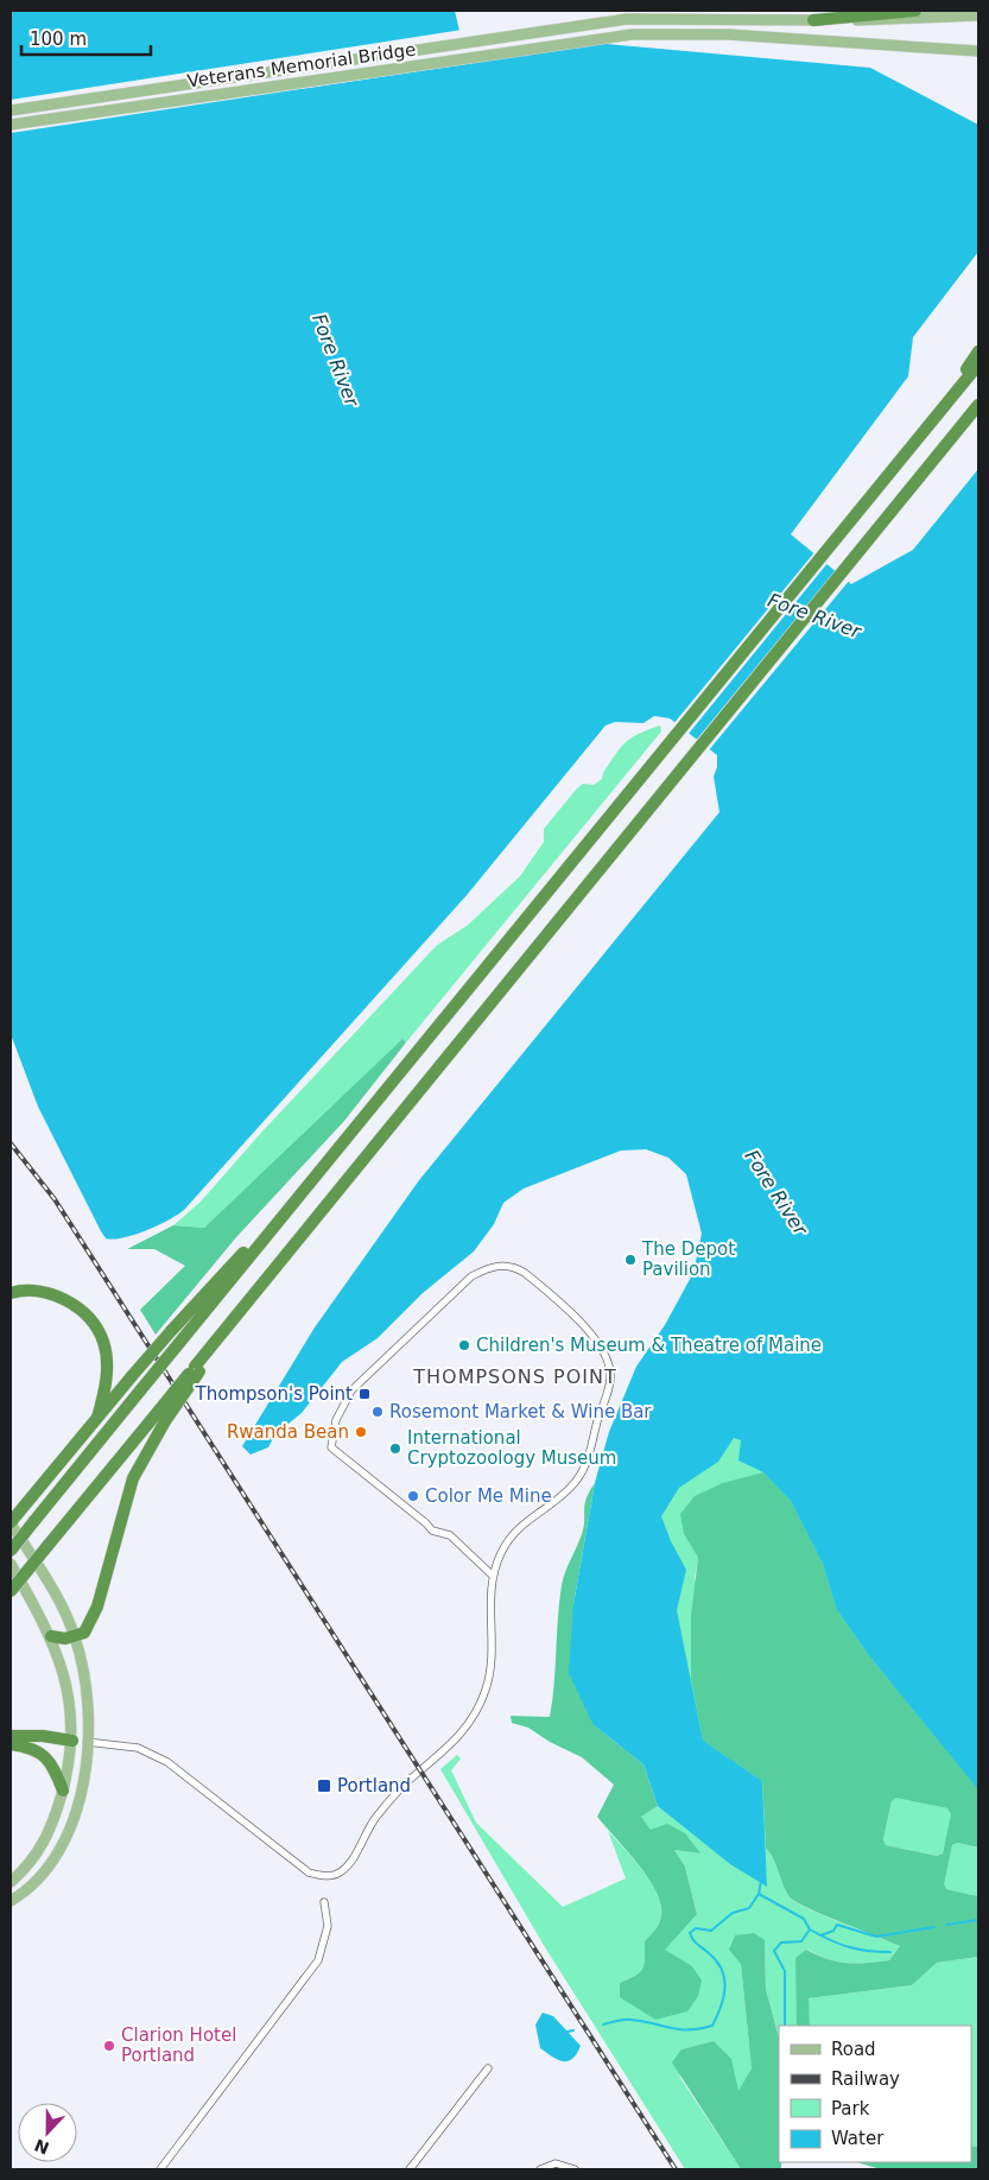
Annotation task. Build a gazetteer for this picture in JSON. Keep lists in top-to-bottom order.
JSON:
{
  "streets": {
    "main road": ["Veterans Memorial Bridge"]
  },
  "districts": ["THOMPSONS POINT"],
  "water": ["Fore River"],
  "places": {
    "other": [
      "The Depot Pavilion",
      "Children's Museum & Theatre of Maine",
      "Rosemont Market & Wine Bar",
      "Rwanda Bean",
      "International Cryptozoology Museum",
      "Color Me Mine",
      "Clarion Hotel Portland"
    ],
    "transit": ["Thompson's Point", "Portland"]
  },
  "legend": [
    "Road",
    "Railway",
    "Park",
    "Water"
  ],
  "scale_bar": "100 m",
  "north": "bottom"
}
